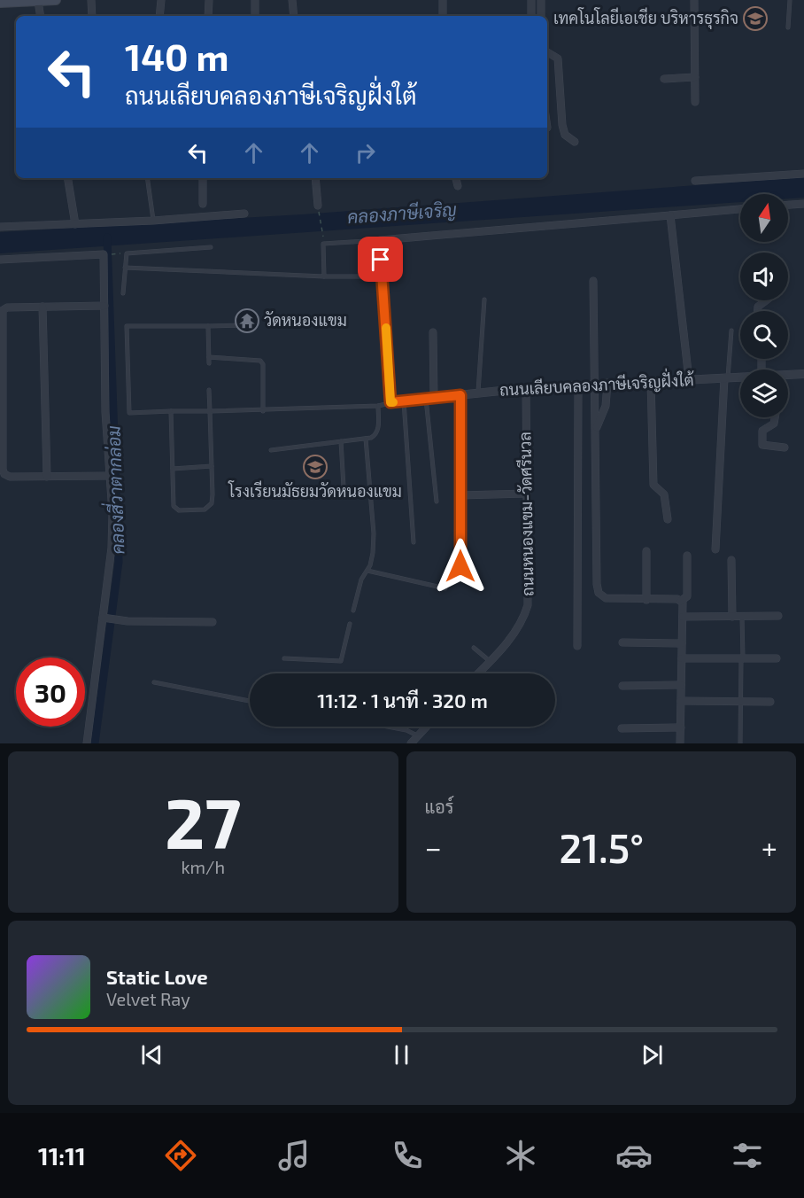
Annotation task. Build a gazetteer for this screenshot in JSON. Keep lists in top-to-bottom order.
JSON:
{
  "streets": {
    "street": ["ถนนเลียบคลองภาษีเจริญฝั่งใต้", "ถนนหนองแขม-วัดศรีนวล"]
  },
  "crossings": [
    ["ถนนเลียบคลองภาษีเจริญฝั่งใต้", "ถนนหนองแขม-วัดศรีนวล"]
  ],
  "water": ["คลองภาษีเจริญ", "คลองสี่วาตากล่อม"],
  "places": {
    "school or university": ["เทคโนโลยีเอเชีย บริหารธุรกิจ", "โรงเรียนมัธยมวัดหนองแขม"],
    "temple": ["วัดหนองแขม"]
  },
  "north": "top",
  "page": {
    "turn": ["140 m", "ถนนเลียบคลองภาษีเจริญฝั่งใต้"],
    "limit": "30",
    "trip": "11:12 · 1 นาที · 320 m",
    "tile": [
      ["27", "km/h"],
      "แอร์"
    ],
    "heat": ["−", "21.5°", "+"],
    "song": ["Static Love", "Velvet Ray"],
    "tabs": "11:11"
  }
}
